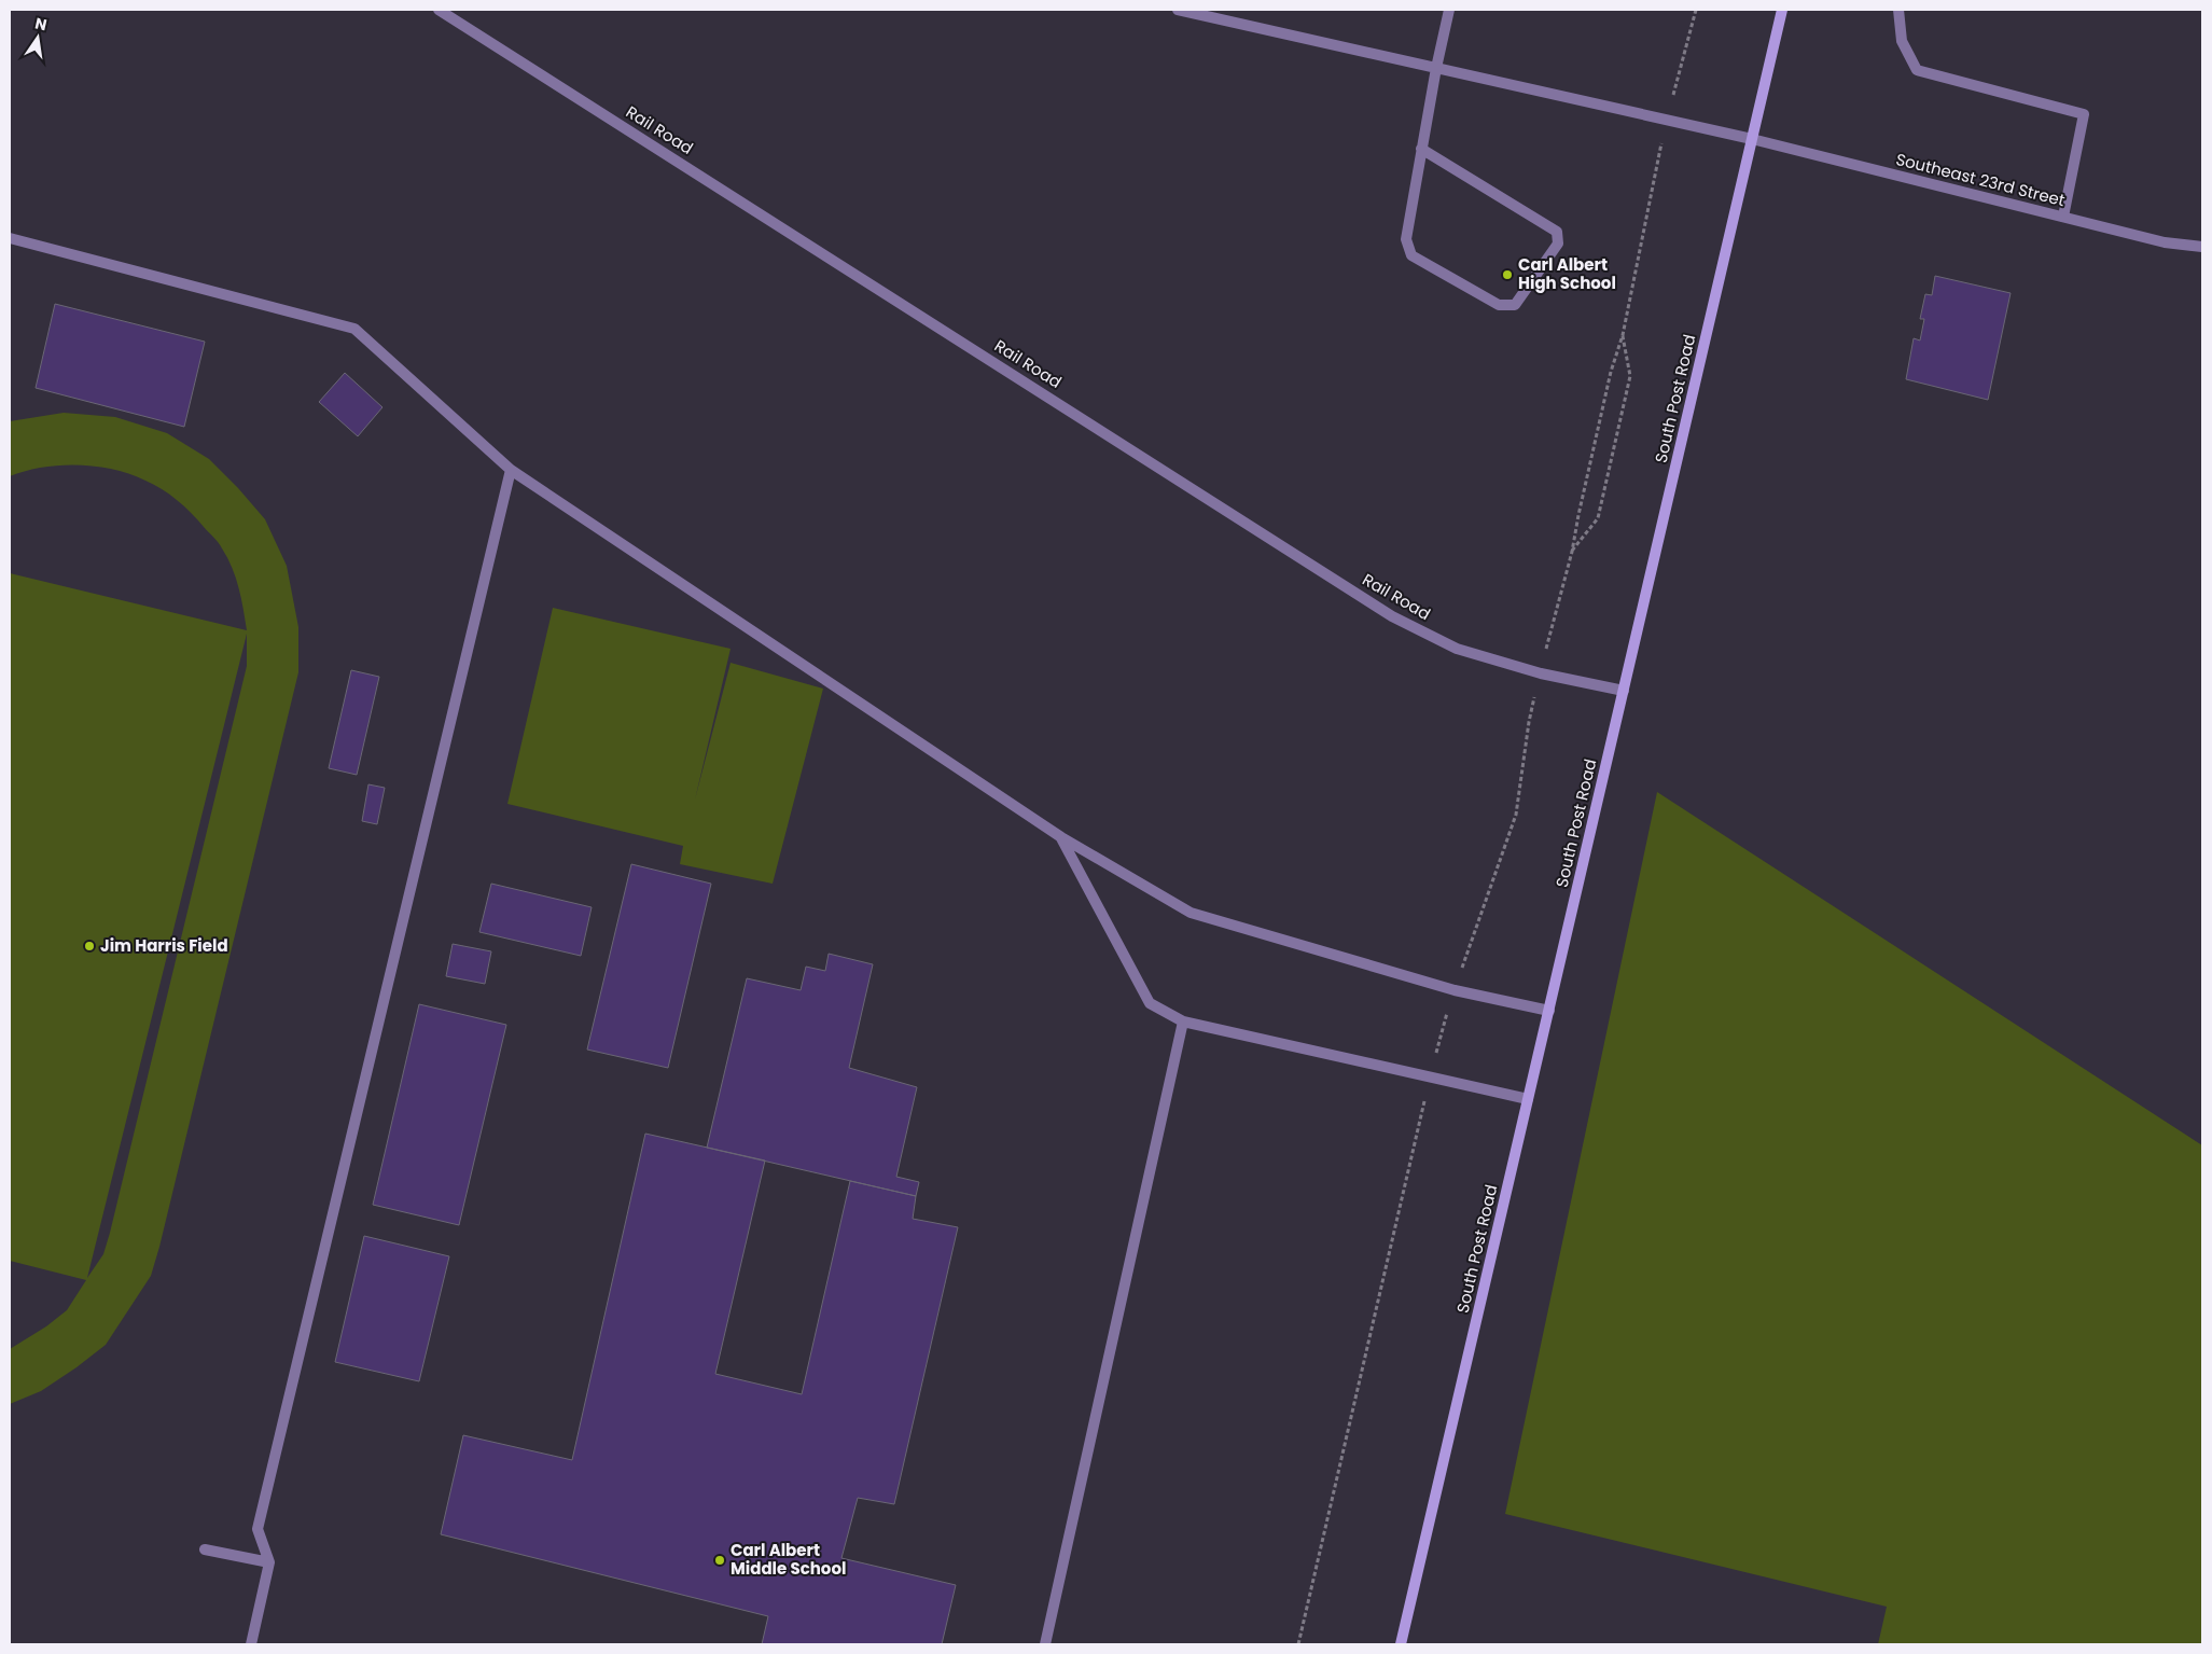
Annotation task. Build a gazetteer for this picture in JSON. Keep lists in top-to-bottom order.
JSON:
{
  "streets": {
    "main road": ["South Post Road"],
    "street": ["Rail Road", "Southeast 23rd Street"]
  },
  "crossings": [
    ["Rail Road", "South Post Road"],
    ["Southeast 23rd Street", "South Post Road"]
  ],
  "places": ["Carl Albert High School", "Jim Harris Field", "Carl Albert Middle School"],
  "north": "top"
}
